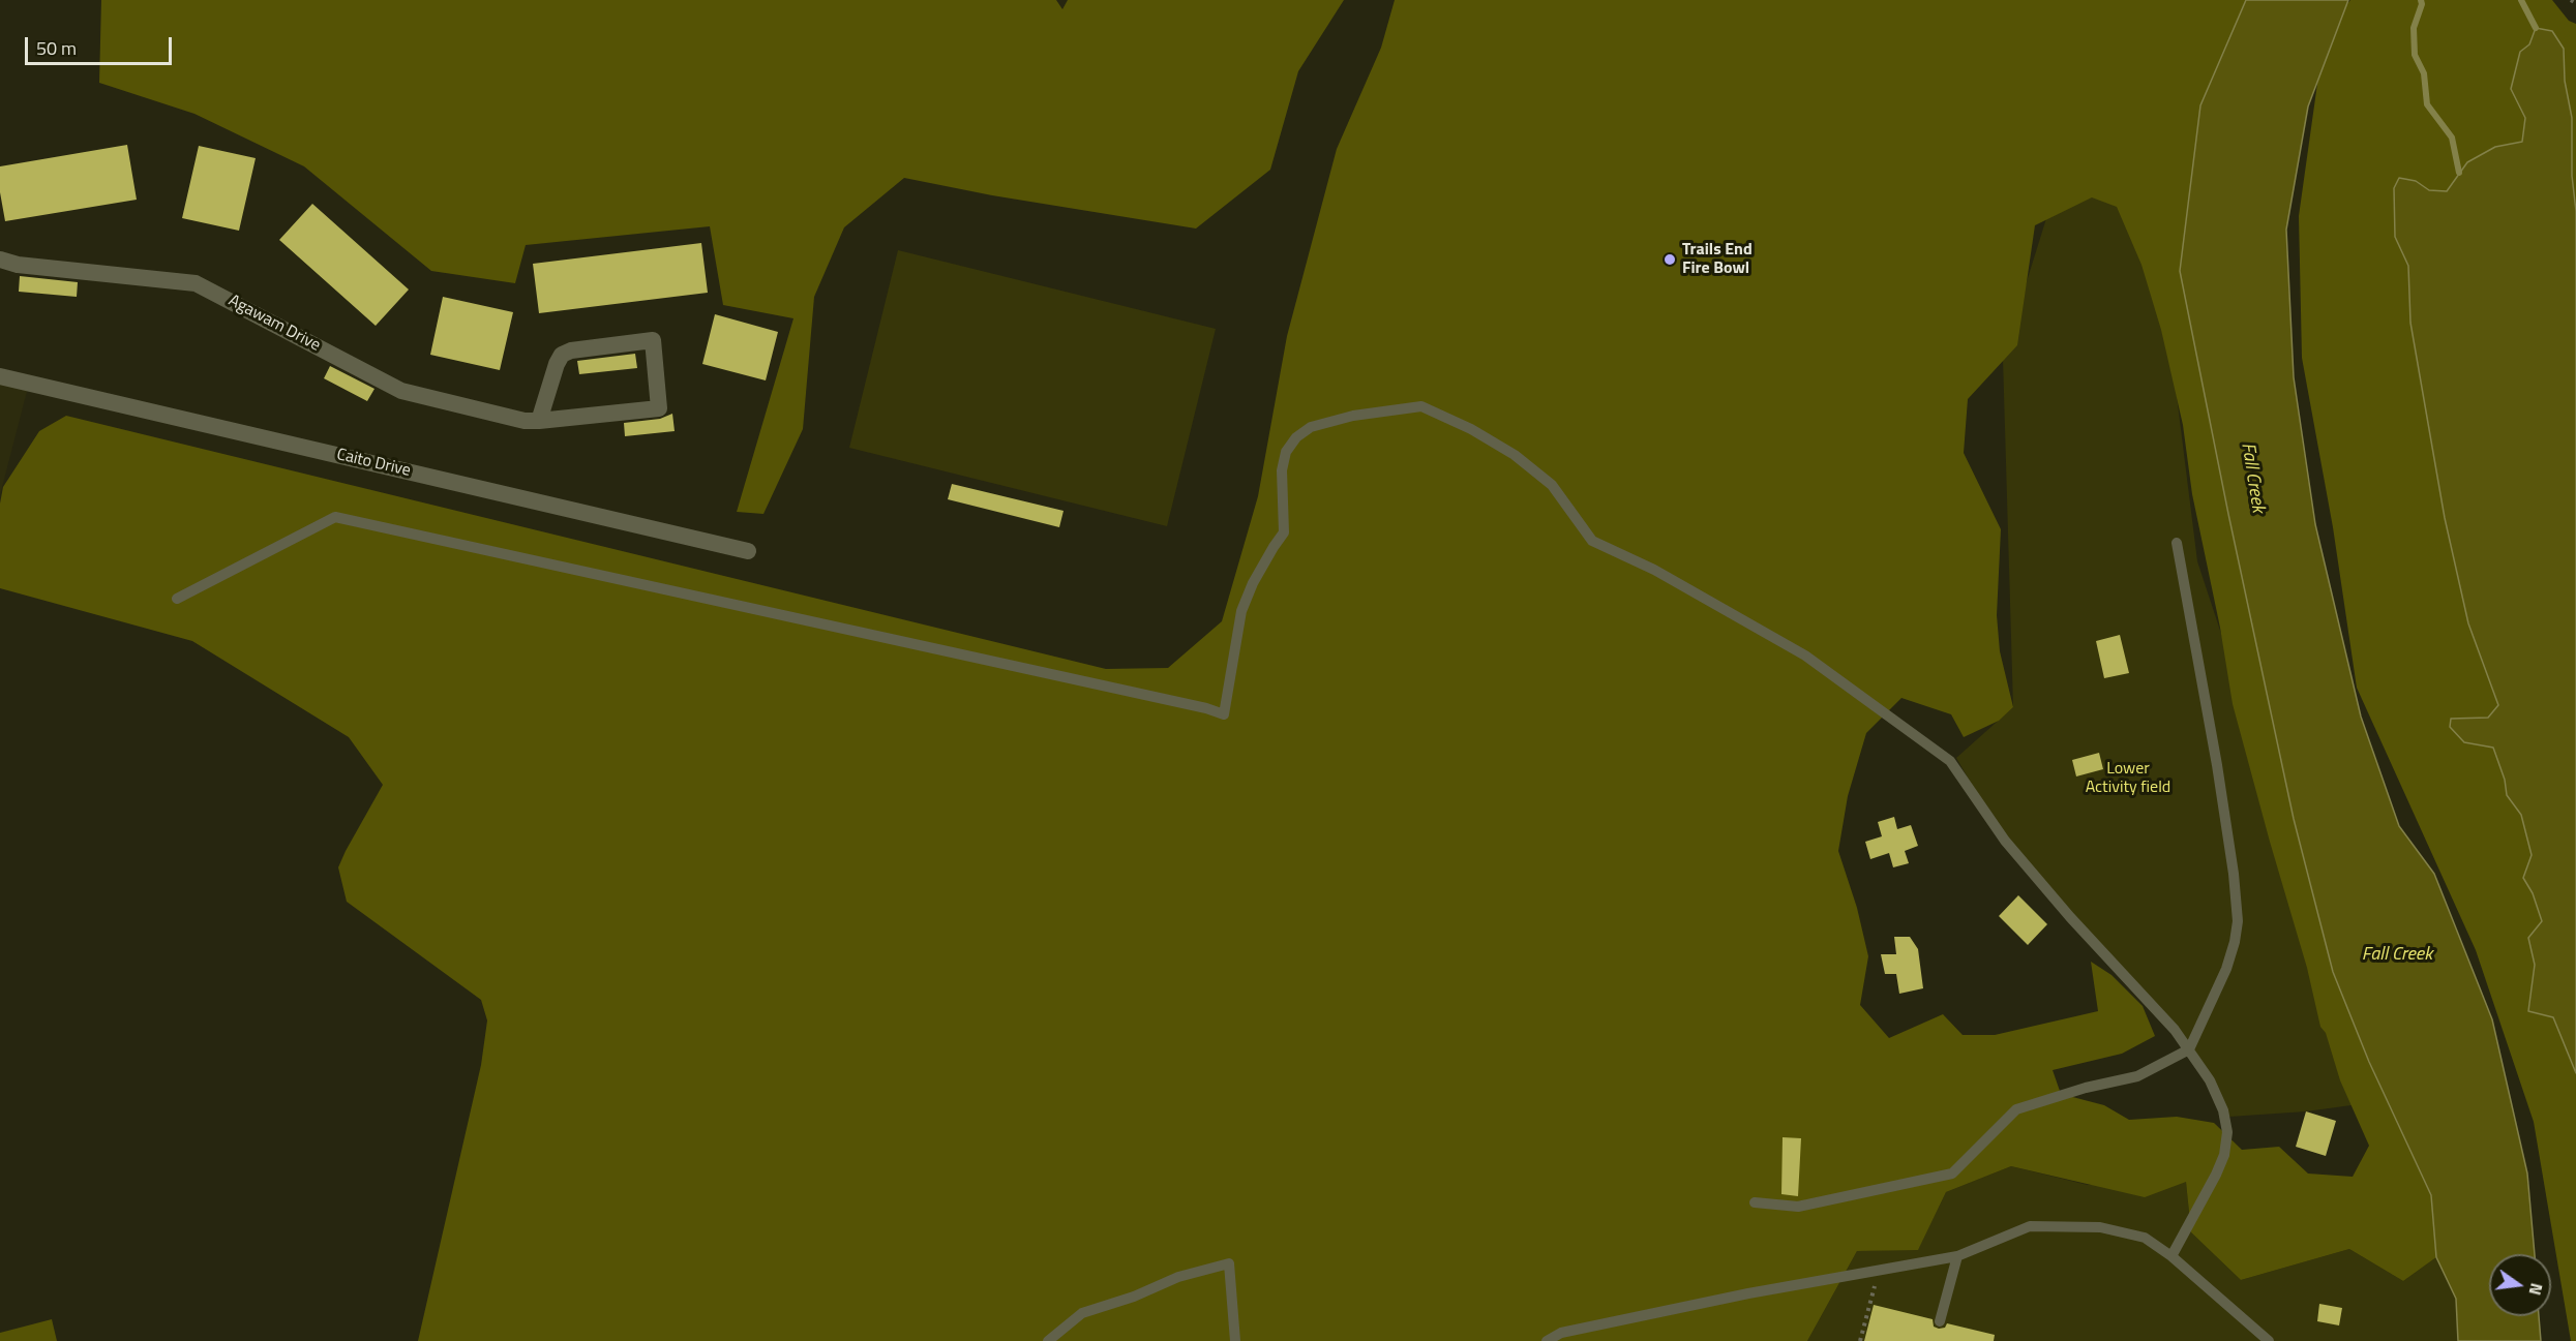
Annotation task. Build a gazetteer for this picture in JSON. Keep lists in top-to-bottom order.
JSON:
{
  "streets": {
    "street": ["Agawam Drive", "Caito Drive"]
  },
  "water": ["Fall Creek"],
  "parks": ["Lower Activity field"],
  "places": ["Trails End Fire Bowl"],
  "scale_bar": "50 m",
  "north": "right"
}
